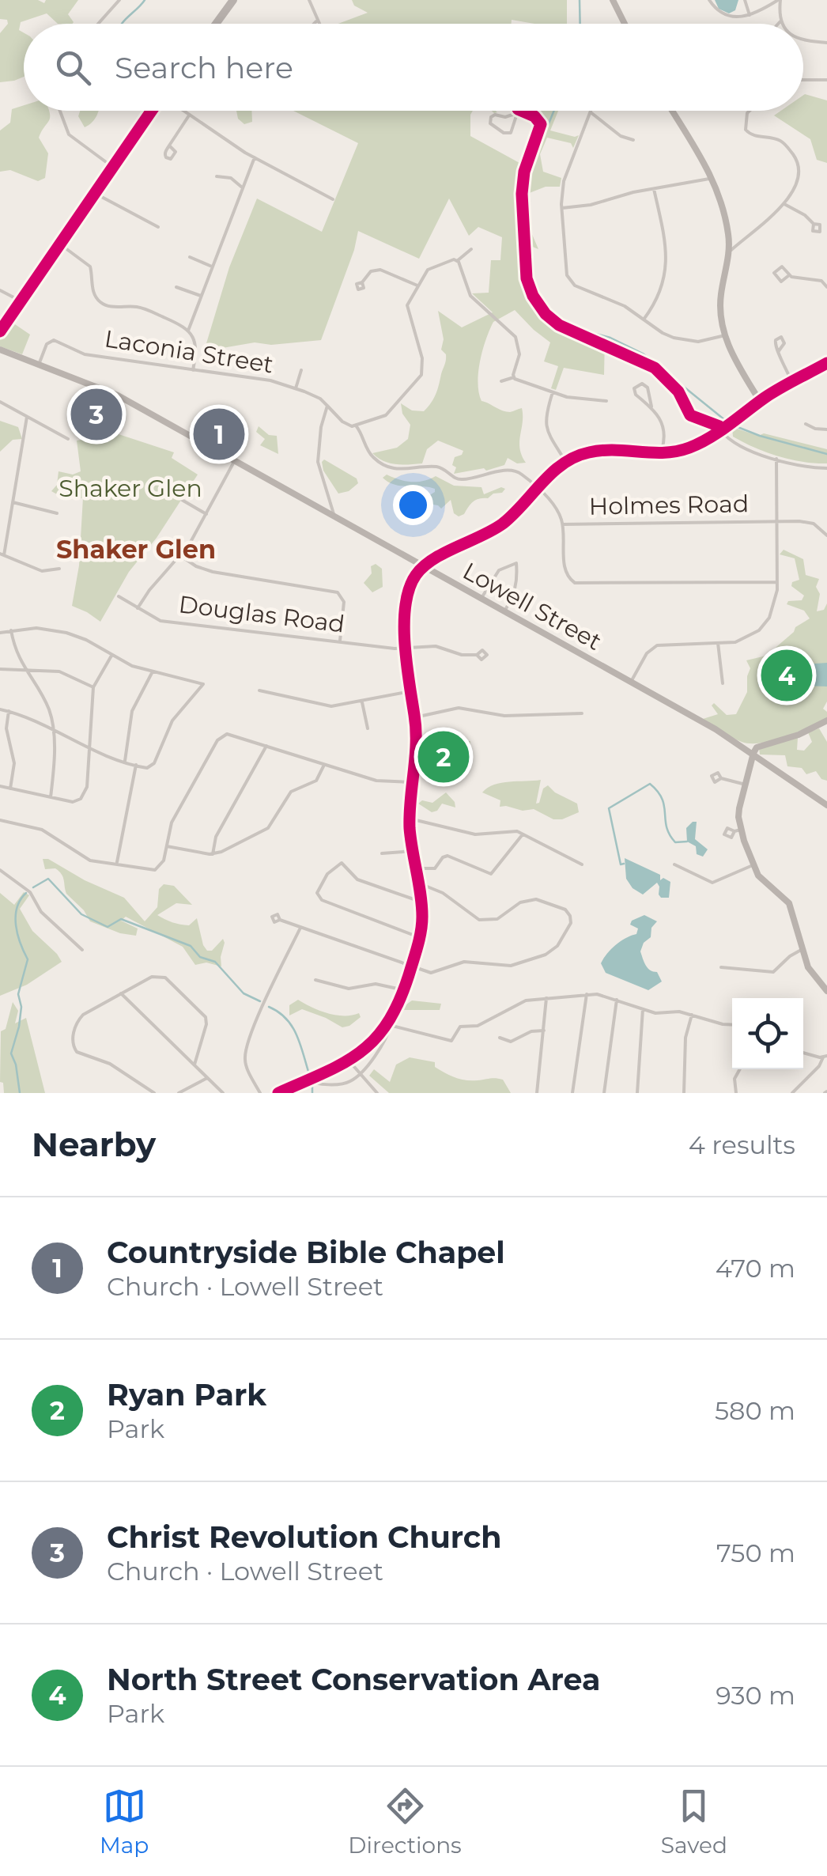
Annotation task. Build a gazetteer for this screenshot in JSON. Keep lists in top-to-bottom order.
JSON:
{
  "streets": {
    "street": [
      "Laconia Street",
      "Holmes Road",
      "Lowell Street",
      "Douglas Road"
    ]
  },
  "crossings": [
    ["Laconia Street", "Lowell Street"]
  ],
  "districts": ["Shaker Glen"],
  "parks": ["Shaker Glen"],
  "page": {
    "search": "Search here",
    "pins": [
      "3",
      "1",
      "4",
      "2"
    ],
    "heading": ["Nearby", "4 results"],
    "list": [
      {
        "mark": "1",
        "name": "Countryside Bible Chapel",
        "note": "Church · Lowell Street",
        "value": "470 m"
      },
      {
        "mark": "2",
        "name": "Ryan Park",
        "note": "Park",
        "value": "580 m"
      },
      {
        "mark": "3",
        "name": "Christ Revolution Church",
        "note": "Church · Lowell Street",
        "value": "750 m"
      },
      {
        "mark": "4",
        "name": "North Street Conservation Area",
        "note": "Park",
        "value": "930 m"
      }
    ],
    "nav": ["Map", "Directions", "Saved"]
  }
}
